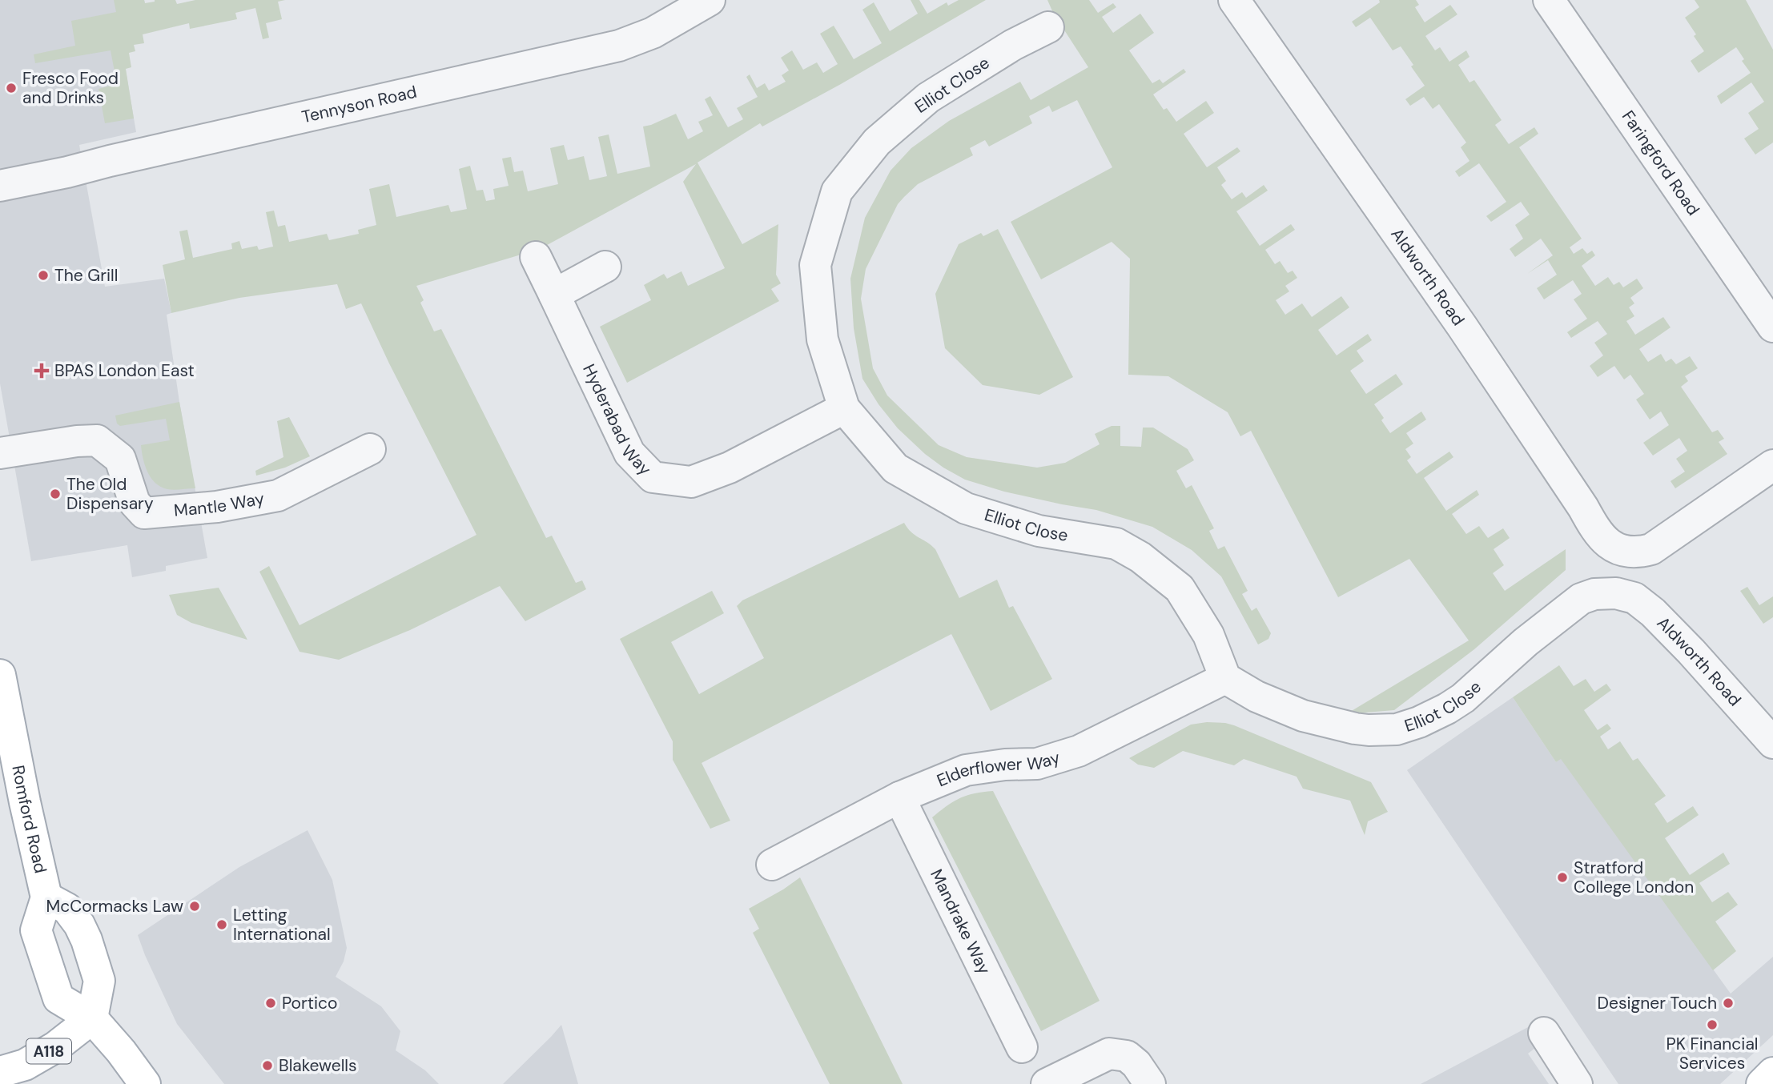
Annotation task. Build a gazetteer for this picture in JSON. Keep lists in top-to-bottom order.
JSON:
{
  "streets": {
    "main road": ["Romford Road", "A118"],
    "street": [
      "Elliot Close",
      "Tennyson Road",
      "Faringford Road",
      "Aldworth Road",
      "Hyderabad Way",
      "Mantle Way",
      "Elderflower Way",
      "Mandrake Way"
    ]
  },
  "crossings": [
    ["Elliot Close", "Aldworth Road"],
    ["Elliot Close", "Hyderabad Way"],
    ["Elliot Close", "Elderflower Way"],
    ["Elderflower Way", "Mandrake Way"]
  ],
  "places": {
    "other": [
      "Fresco Food and Drinks",
      "The Grill",
      "The Old Dispensary",
      "Stratford College London",
      "McCormacks Law",
      "Letting International",
      "Portico",
      "Designer Touch",
      "PK Financial Services",
      "Blakewells"
    ],
    "health": ["BPAS London East"]
  }
}
